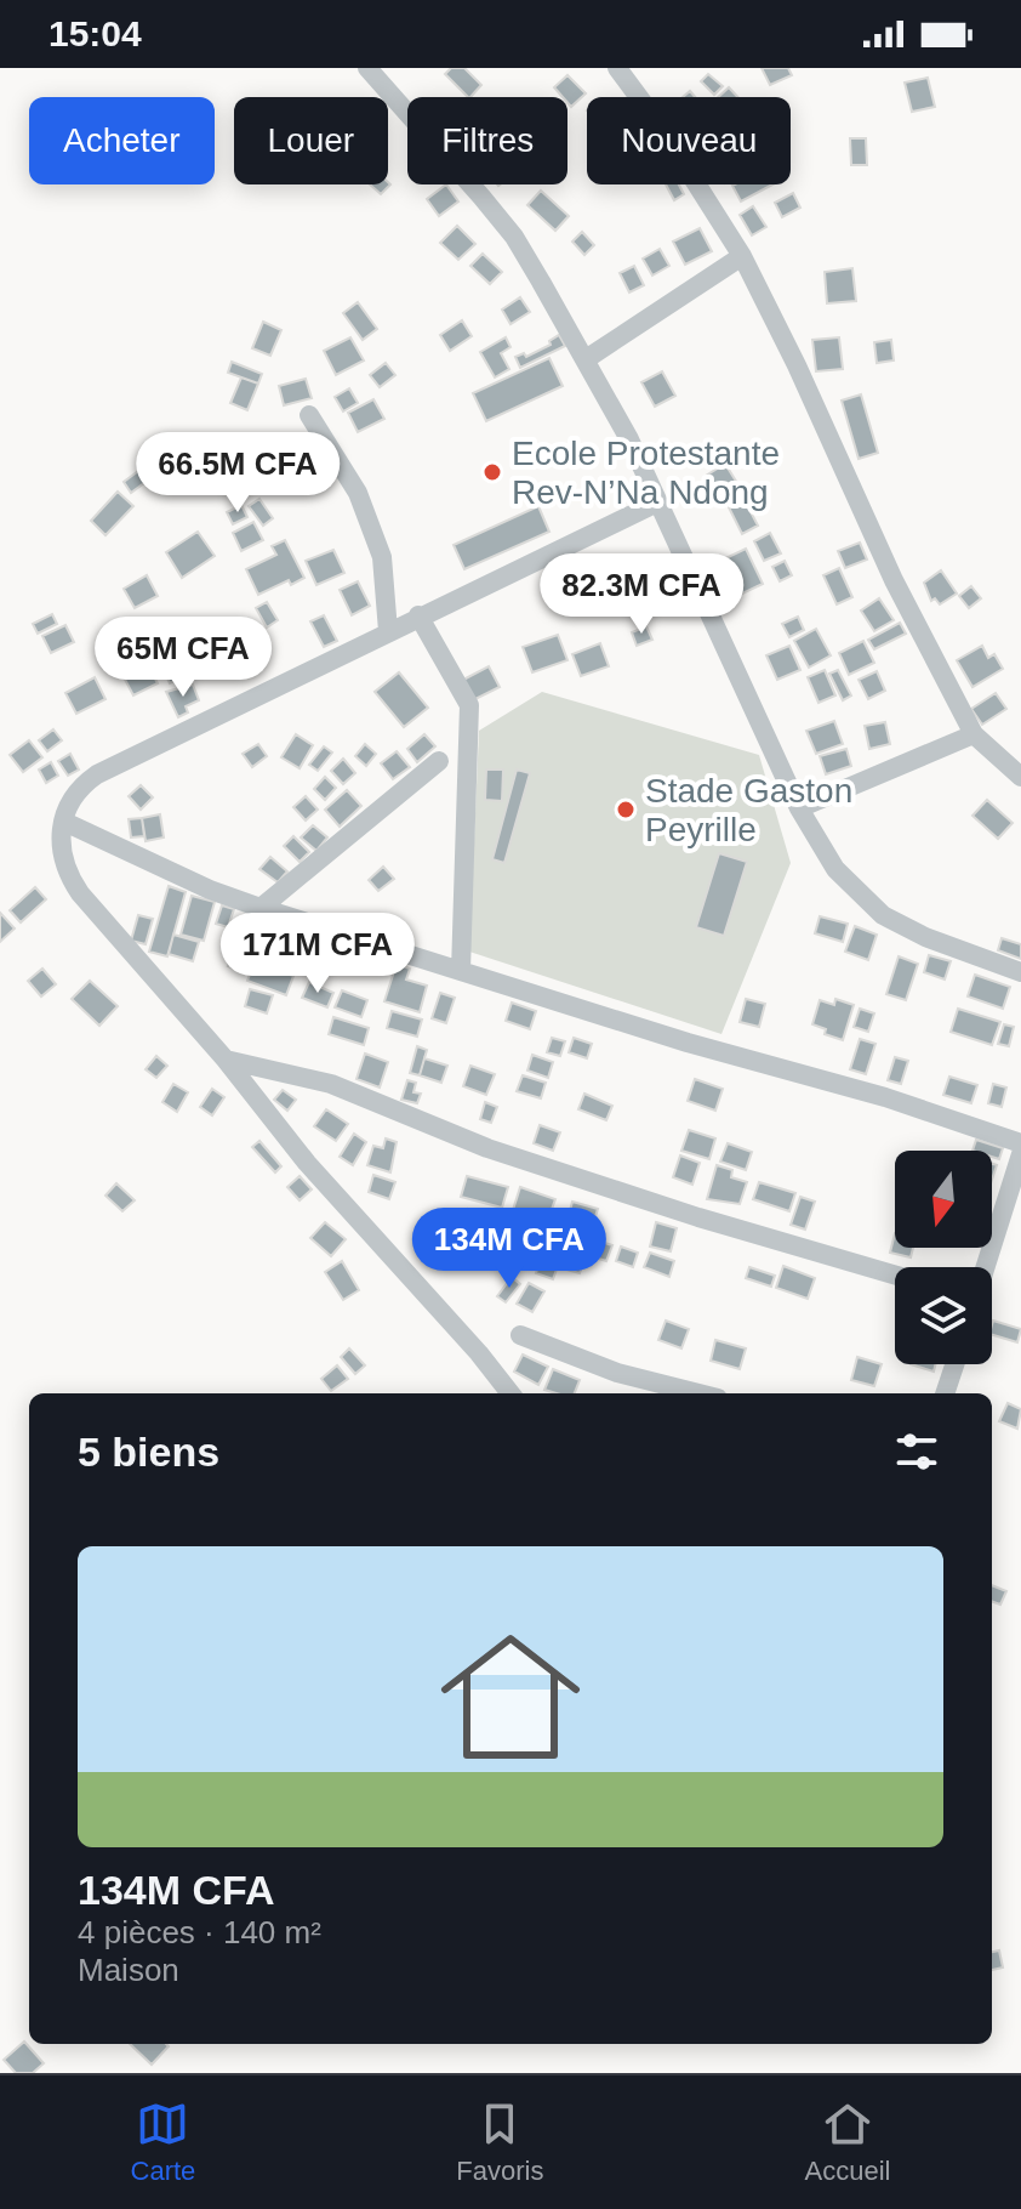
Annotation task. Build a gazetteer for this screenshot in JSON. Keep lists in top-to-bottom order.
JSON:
{
  "places": ["Ecole Protestante Rev-N’Na Ndong", "Stade Gaston Peyrille"],
  "north": "bottom",
  "page": {
    "status": "15:04",
    "chip": [
      "Acheter",
      "Louer",
      "Filtres",
      "Nouveau"
    ],
    "price": [
      "66.5M CFA",
      "82.3M CFA",
      "65M CFA",
      "171M CFA",
      "134M CFA"
    ],
    "heading": "5 biens",
    "list": [
      {
        "name": "134M CFA",
        "note": "4 pièces · 140 m² · Maison"
      }
    ],
    "tabs": ["Carte", "Favoris", "Accueil"]
  }
}
